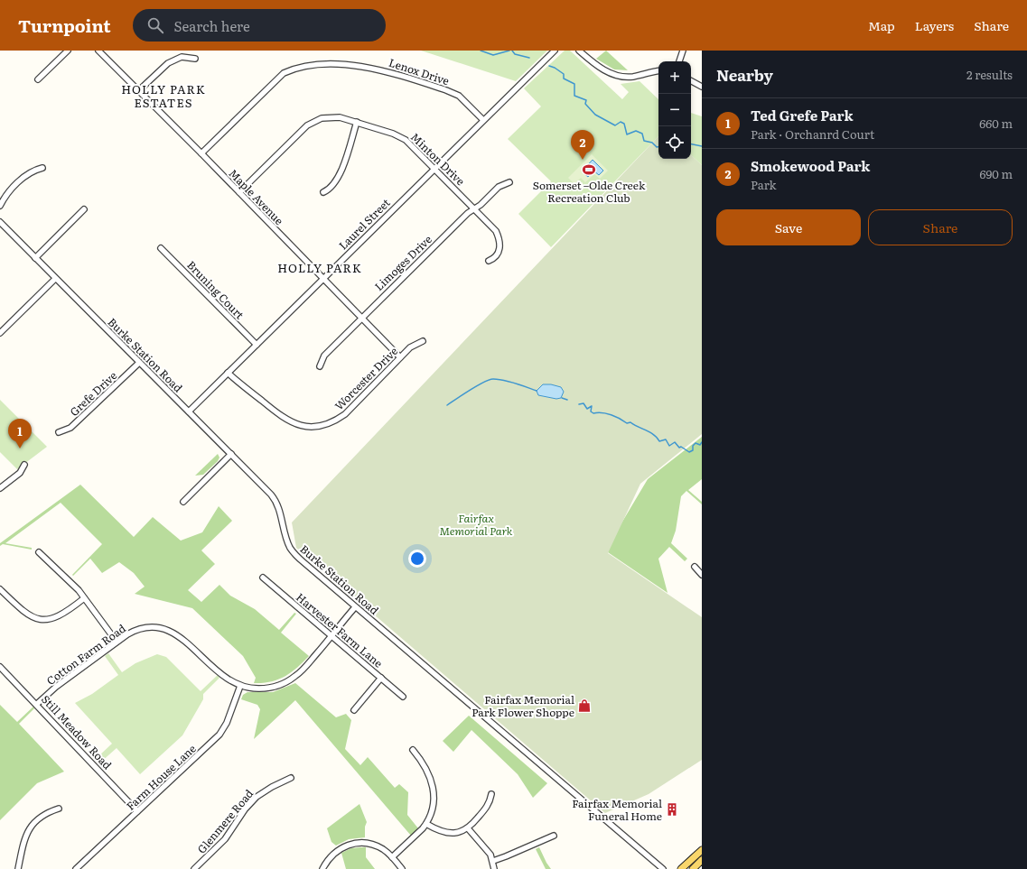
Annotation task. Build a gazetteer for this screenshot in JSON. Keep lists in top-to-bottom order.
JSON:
{
  "streets": {
    "street": [
      "Lenox Drive",
      "Minton Drive",
      "Maple Avenue",
      "Laurel Street",
      "Limoges Drive",
      "Bruning Court",
      "Burke Station Road",
      "Worcester Drive",
      "Grefe Drive",
      "Harvester Farm Lane",
      "Cotton Farm Road",
      "Still Meadow Road",
      "Farm House Lane",
      "Glenmere Road"
    ]
  },
  "crossings": [
    ["Lenox Drive", "Maple Avenue"],
    ["Lenox Drive", "Laurel Street"],
    ["Minton Drive", "Maple Avenue"],
    ["Minton Drive", "Laurel Street"],
    ["Minton Drive", "Limoges Drive"],
    ["Maple Avenue", "Laurel Street"],
    ["Maple Avenue", "Limoges Drive"],
    ["Maple Avenue", "Worcester Drive"],
    ["Laurel Street", "Bruning Court"],
    ["Laurel Street", "Burke Station Road"],
    ["Laurel Street", "Worcester Drive"],
    ["Burke Station Road", "Grefe Drive"],
    ["Burke Station Road", "Cotton Farm Road"],
    ["Harvester Farm Lane", "Cotton Farm Road"],
    ["Cotton Farm Road", "Still Meadow Road"],
    ["Cotton Farm Road", "Farm House Lane"],
    ["Still Meadow Road", "Farm House Lane"]
  ],
  "districts": ["HOLLY PARK ESTATES", "HOLLY PARK"],
  "parks": ["Fairfax Memorial Park"],
  "places": {
    "sports": ["Somerset –Olde Creek Recreation Club"],
    "shop": ["Fairfax Memorial Park Flower Shoppe"],
    "building": ["Fairfax Memorial Funeral Home"]
  },
  "page": {
    "header": "Turnpoint",
    "search": "Search here",
    "nav": ["Map", "Layers", "Share"],
    "heading": ["Nearby", "2 results"],
    "map_buttons": ["+", "−"],
    "list": [
      {
        "mark": "1",
        "name": "Ted Grefe Park",
        "note": "Park · Orchanrd Court",
        "value": "660 m"
      },
      {
        "mark": "2",
        "name": "Smokewood Park",
        "note": "Park",
        "value": "690 m"
      }
    ],
    "pins": ["2", "1"],
    "buttons": ["Save", "Share"]
  }
}
